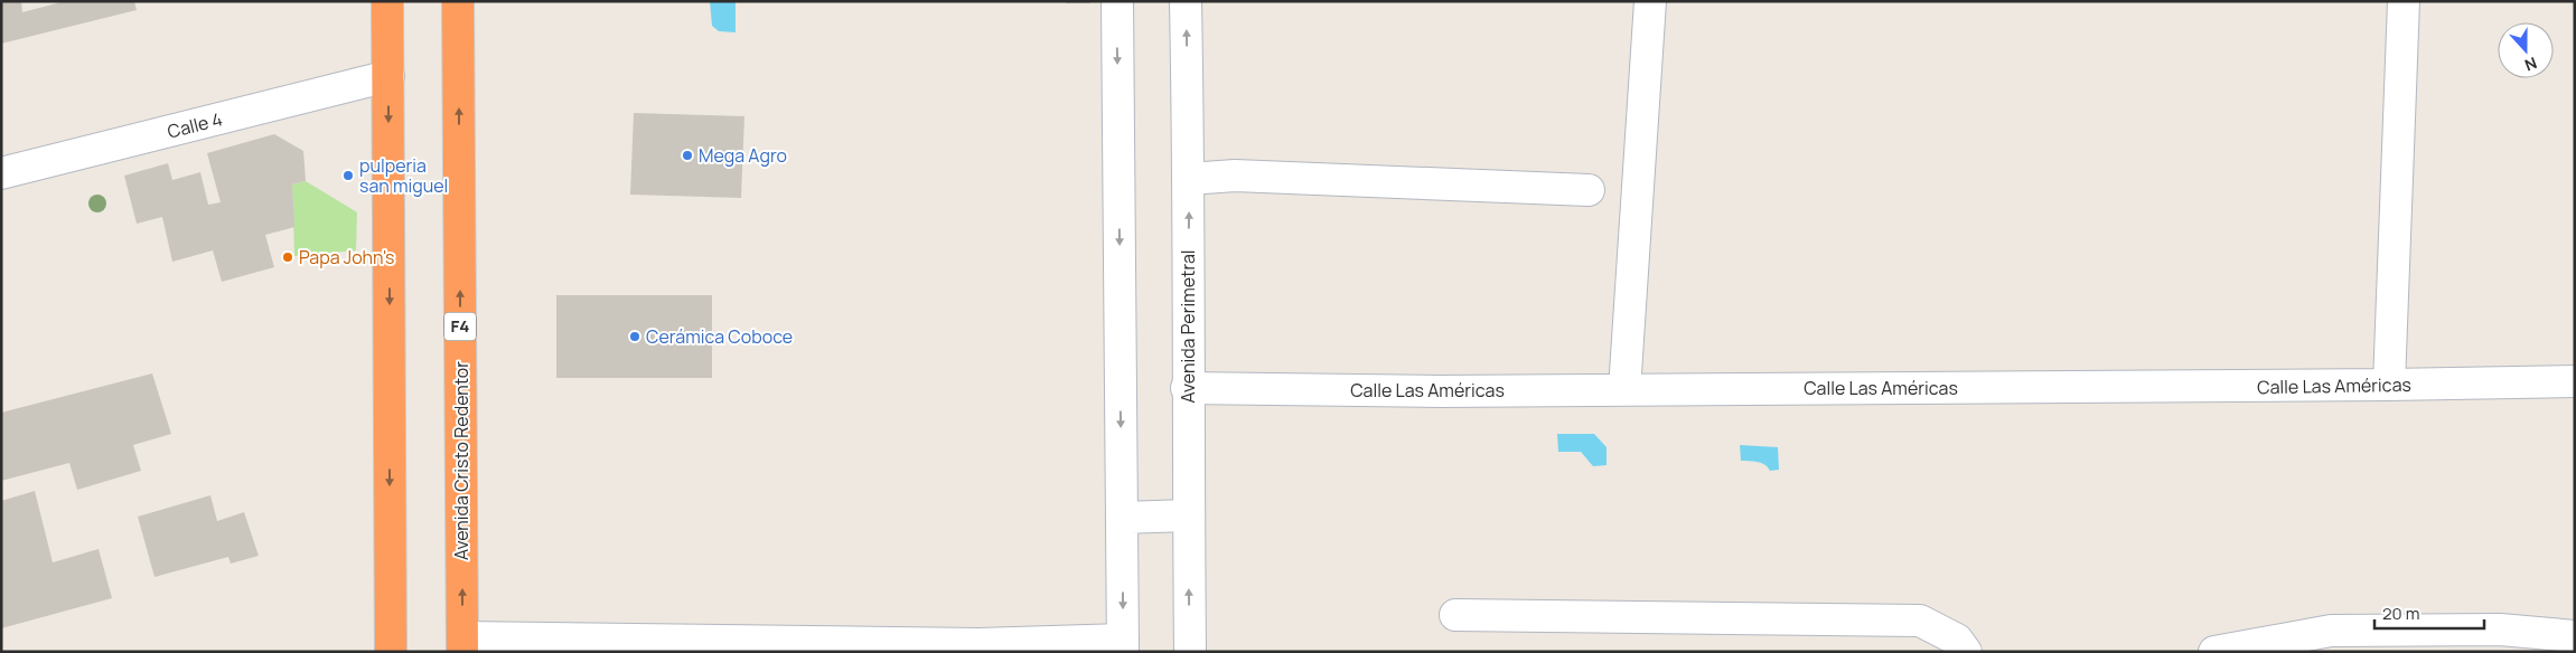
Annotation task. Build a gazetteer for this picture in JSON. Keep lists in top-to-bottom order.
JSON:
{
  "streets": {
    "highway": ["F4", "Avenida Cristo Redentor"],
    "street": ["Calle 4", "Avenida Perimetral", "Calle Las Américas"]
  },
  "crossings": [
    ["Avenida Perimetral", "Calle Las Américas"]
  ],
  "places": [
    "Mega Agro",
    "pulperia san miguel",
    "Papa John's",
    "Cerámica Coboce"
  ],
  "scale_bar": "20 m",
  "north": "bottom"
}
